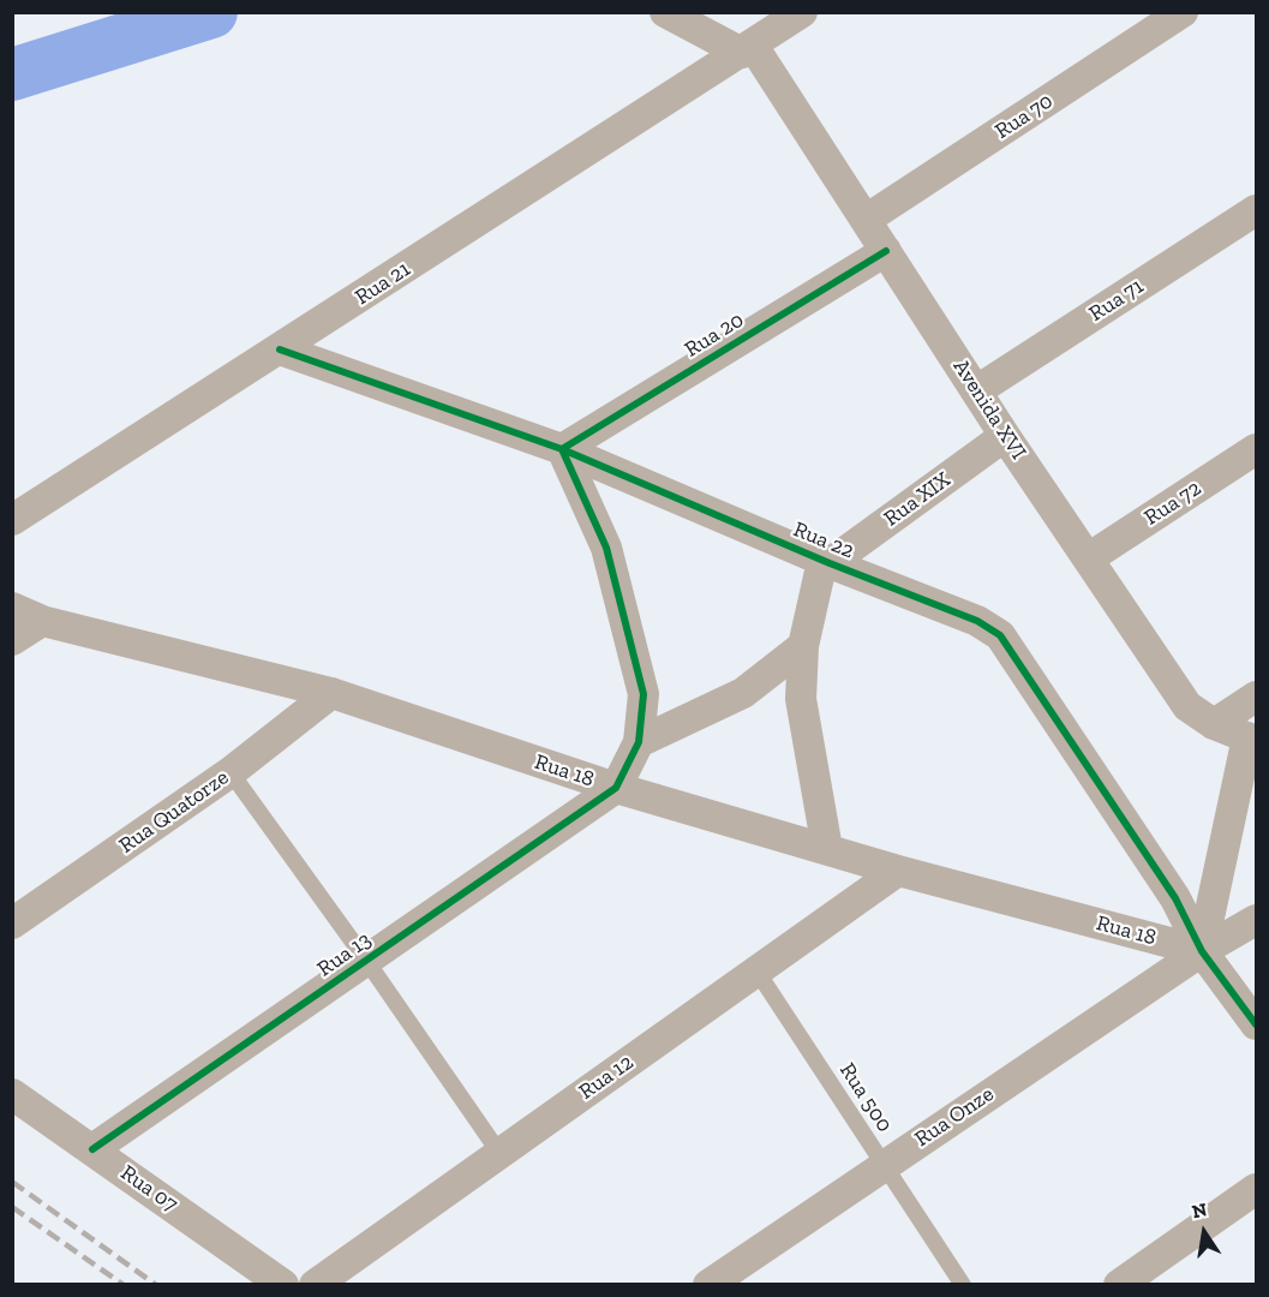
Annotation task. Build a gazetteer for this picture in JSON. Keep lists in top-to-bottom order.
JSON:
{
  "streets": {
    "street": [
      "Rua 70",
      "Rua 21",
      "Rua 71",
      "Rua 20",
      "Avenida XVI",
      "Rua XIX",
      "Rua 72",
      "Rua 22",
      "Rua 18",
      "Rua Quatorze",
      "Rua 13",
      "Rua 12",
      "Rua Onze",
      "Rua 07"
    ],
    "lane": ["Rua 500"]
  },
  "crossings": [
    ["Rua 70", "Avenida XVI"],
    ["Rua 21", "Avenida XVI"],
    ["Rua 21", "Rua 22"],
    ["Rua 71", "Avenida XVI"],
    ["Rua 20", "Avenida XVI"],
    ["Rua 20", "Rua 22"],
    ["Avenida XVI", "Rua XIX"],
    ["Avenida XVI", "Rua 72"],
    ["Rua XIX", "Rua 22"],
    ["Rua 22", "Rua 18"],
    ["Rua 22", "Rua Onze"],
    ["Rua 18", "Rua Quatorze"],
    ["Rua 18", "Rua 13"],
    ["Rua 18", "Rua 12"],
    ["Rua 18", "Rua Onze"],
    ["Rua 13", "Rua 07"],
    ["Rua 12", "Rua 500"],
    ["Rua 500", "Rua Onze"]
  ],
  "north": "top"
}
